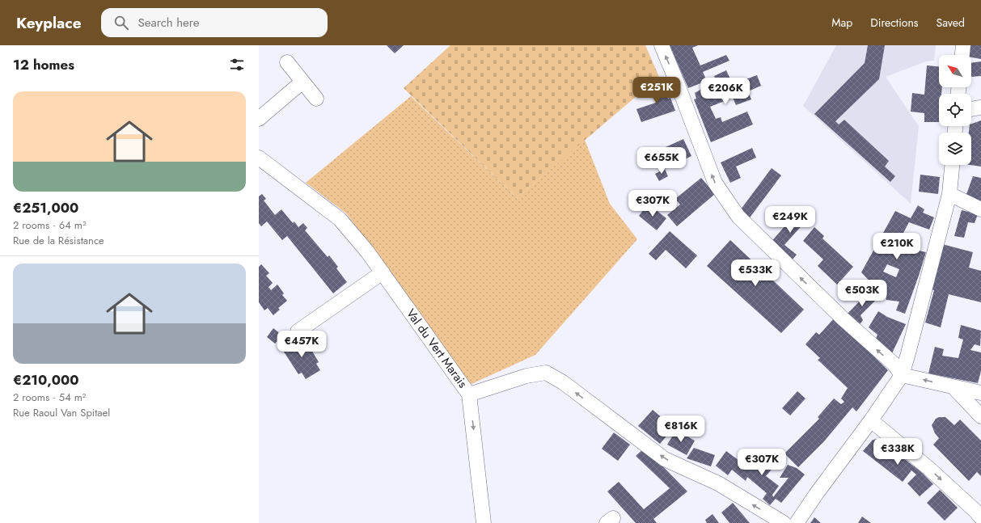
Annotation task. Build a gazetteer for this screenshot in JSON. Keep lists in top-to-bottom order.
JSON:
{
  "streets": {
    "street": ["Val du Vert Marais"]
  },
  "one_way": ["Val du Vert Marais"],
  "north": "top left",
  "page": {
    "header": "Keyplace",
    "search": "Search here",
    "nav": ["Map", "Directions", "Saved"],
    "heading": "12 homes",
    "price": [
      "€251K",
      "€206K",
      "€655K",
      "€307K",
      "€249K",
      "€210K",
      "€533K",
      "€503K",
      "€457K",
      "€816K",
      "€338K",
      "€307K"
    ],
    "list": [
      {
        "name": "€251,000",
        "note": "2 rooms · 64 m² · Rue de la Résistance"
      },
      {
        "name": "€210,000",
        "note": "2 rooms · 54 m² · Rue Raoul Van Spitael"
      }
    ]
  }
}
